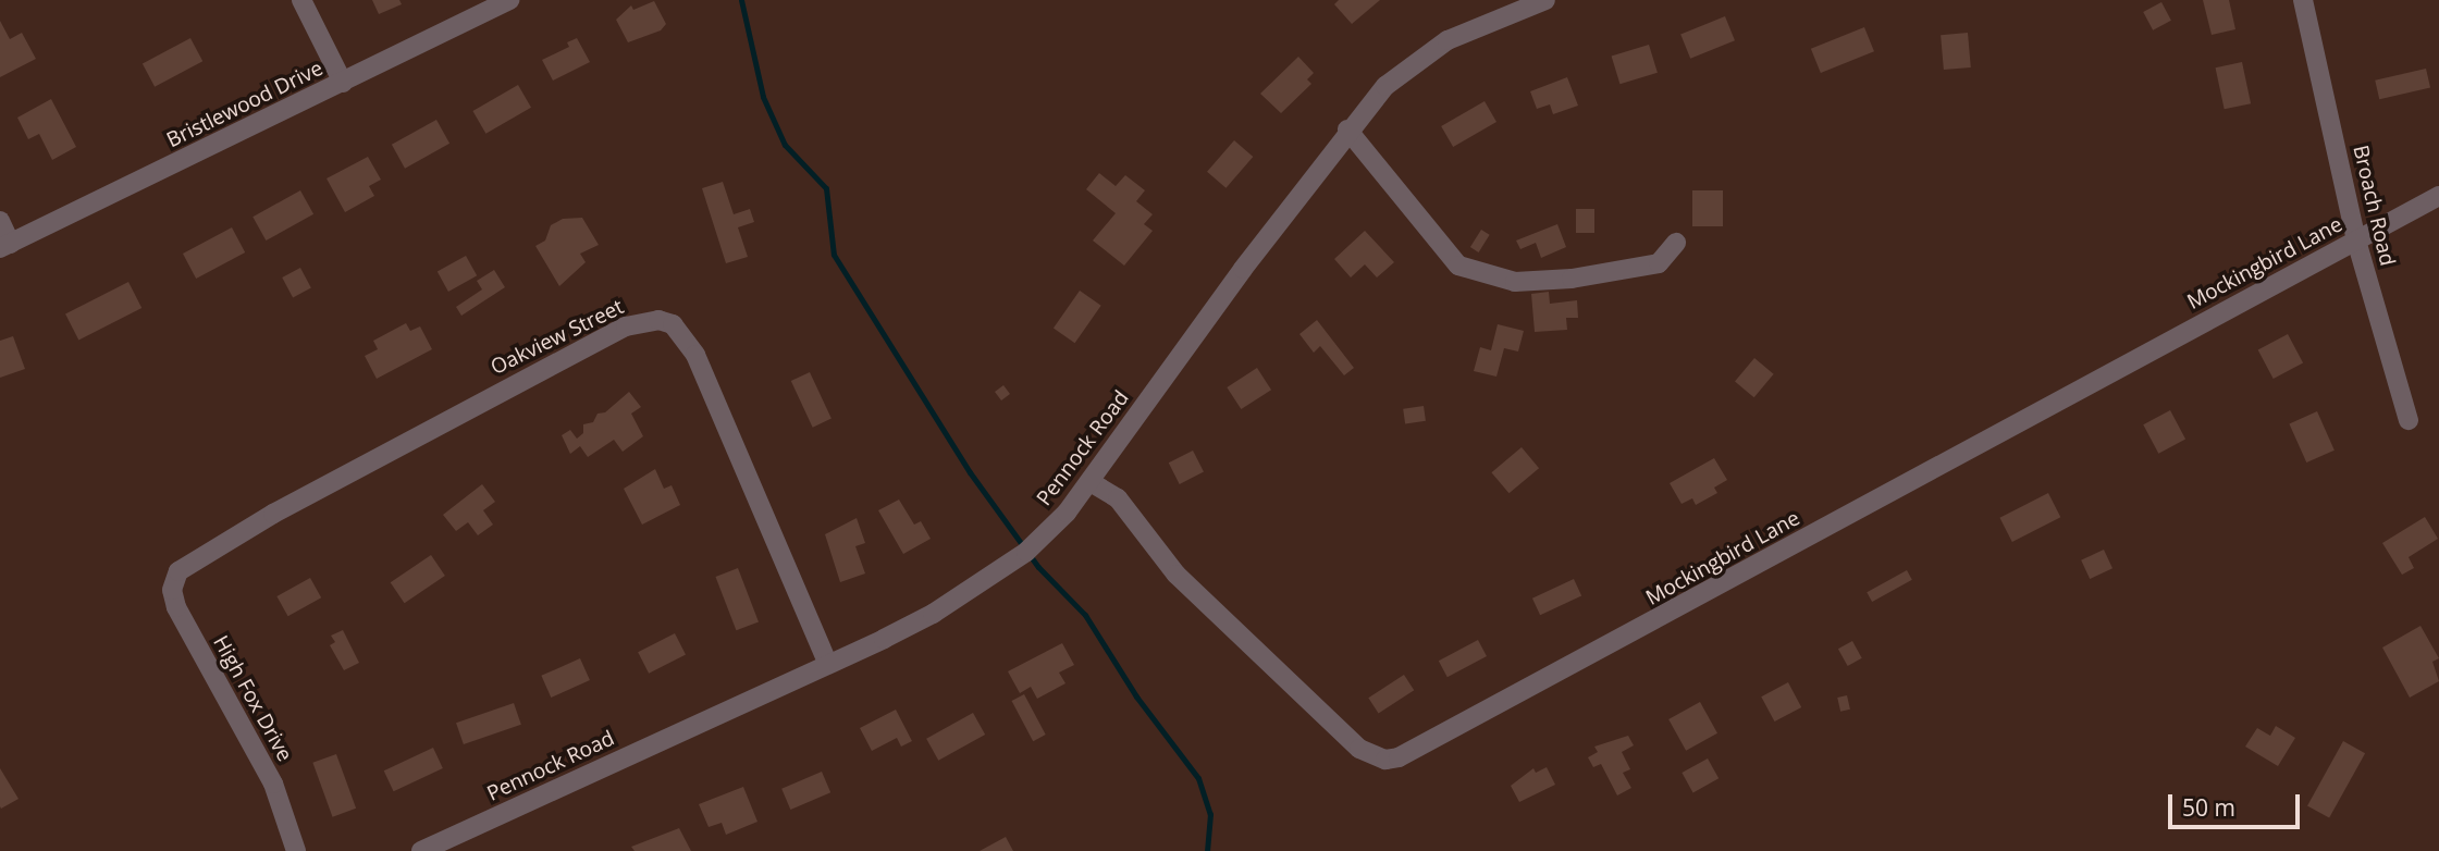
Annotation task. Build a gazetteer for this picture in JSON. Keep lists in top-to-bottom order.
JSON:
{
  "streets": {
    "street": [
      "Bristlewood Drive",
      "Broach Road",
      "Mockingbird Lane",
      "Oakview Street",
      "Pennock Road",
      "High Fox Drive"
    ]
  },
  "crossings": [
    ["Broach Road", "Mockingbird Lane"],
    ["Mockingbird Lane", "Pennock Road"],
    ["Oakview Street", "Pennock Road"],
    ["Oakview Street", "High Fox Drive"]
  ],
  "scale_bar": "50 m"
}
